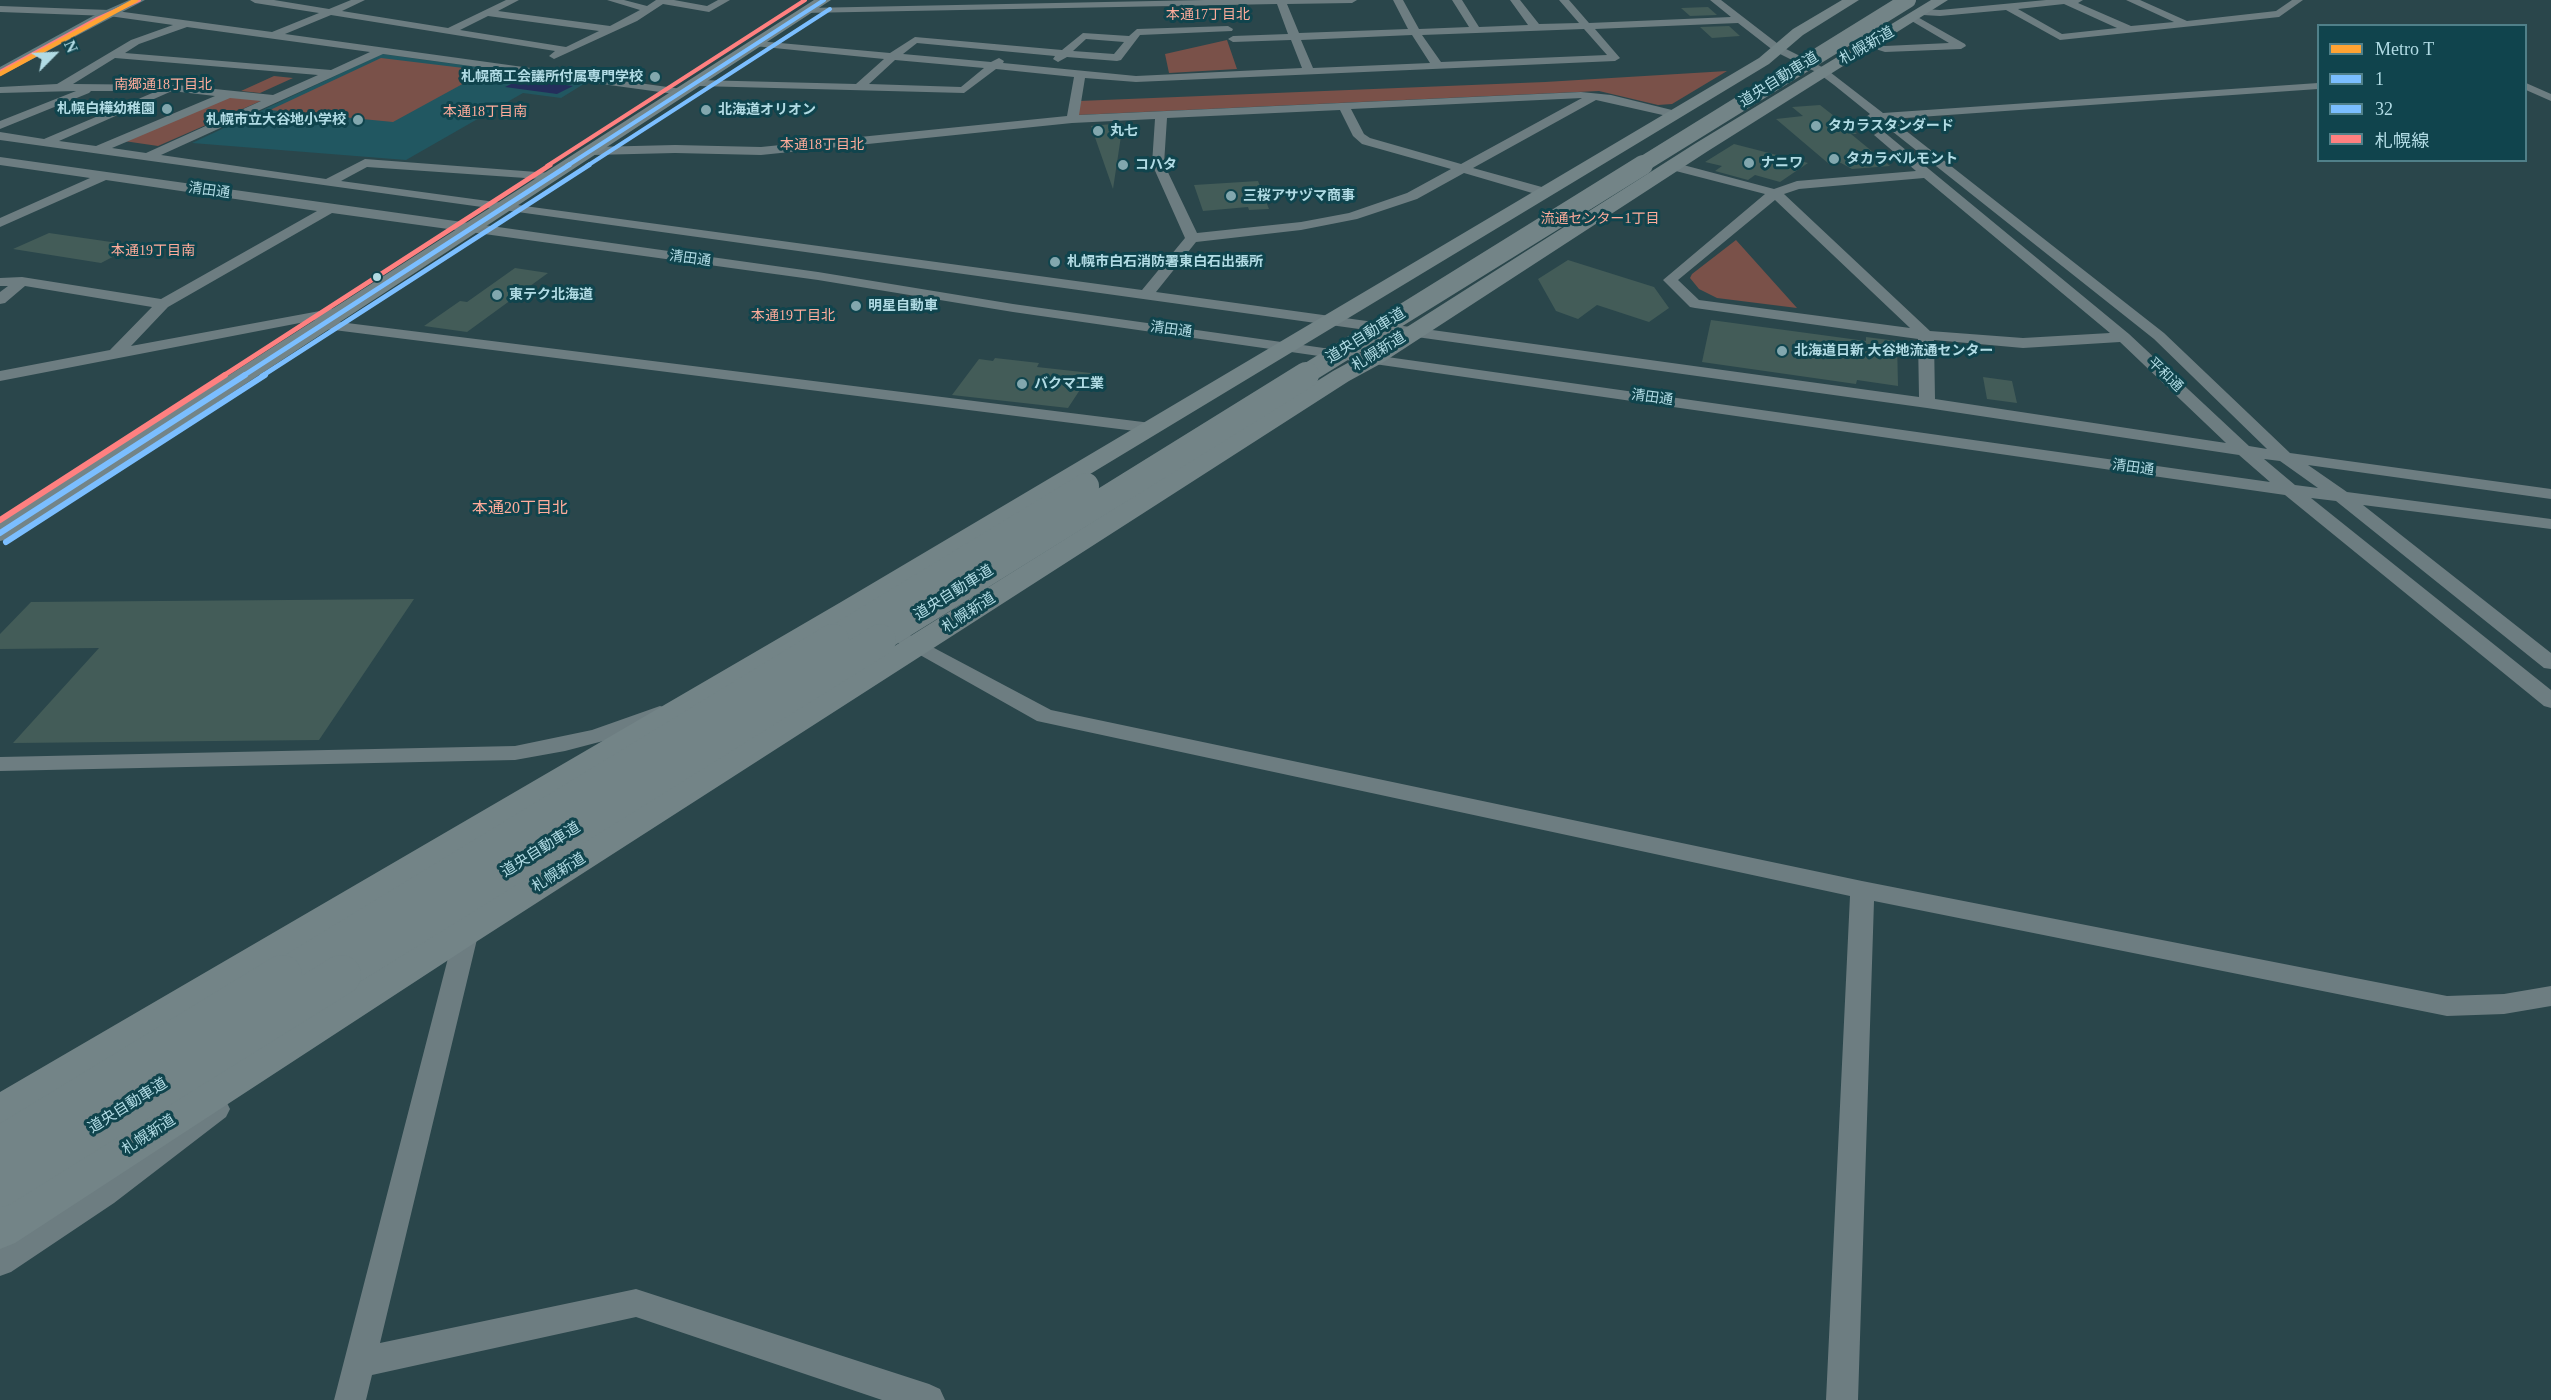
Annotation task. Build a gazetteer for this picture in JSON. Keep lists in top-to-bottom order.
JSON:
{
  "streets": {
    "highway": ["札幌新道", "道央自動車道"],
    "street": ["清田通", "平和通"]
  },
  "crossings": [
    ["札幌新道", "道央自動車道"],
    ["札幌新道", "清田通"],
    ["札幌新道", "平和通"],
    ["清田通", "平和通"]
  ],
  "districts": [
    "本通17丁目北",
    "南郷通18丁目北",
    "本通18丁目南",
    "本通18丁目北",
    "流通センター1丁目",
    "本通19丁目南",
    "本通19丁目北",
    "本通20丁目北"
  ],
  "places": [
    "札幌商工会議所付属専門学校",
    "札幌白樺幼稚園",
    "北海道オリオン",
    "札幌市立大谷地小学校",
    "タカラスタンダード",
    "丸七",
    "タカラベルモント",
    "ナニワ",
    "コハタ",
    "三桜アサヅマ商事",
    "札幌市白石消防署東白石出張所",
    "東テク北海道",
    "明星自動車",
    "北海道日新 大谷地流通センター",
    "バクマ工業"
  ],
  "lines": [
    "metro line T",
    "transit line 1",
    "transit line 札幌線",
    "transit line 32"
  ],
  "legend": [
    "Metro T",
    "1",
    "32",
    "札幌線"
  ],
  "north": "top right"
}
